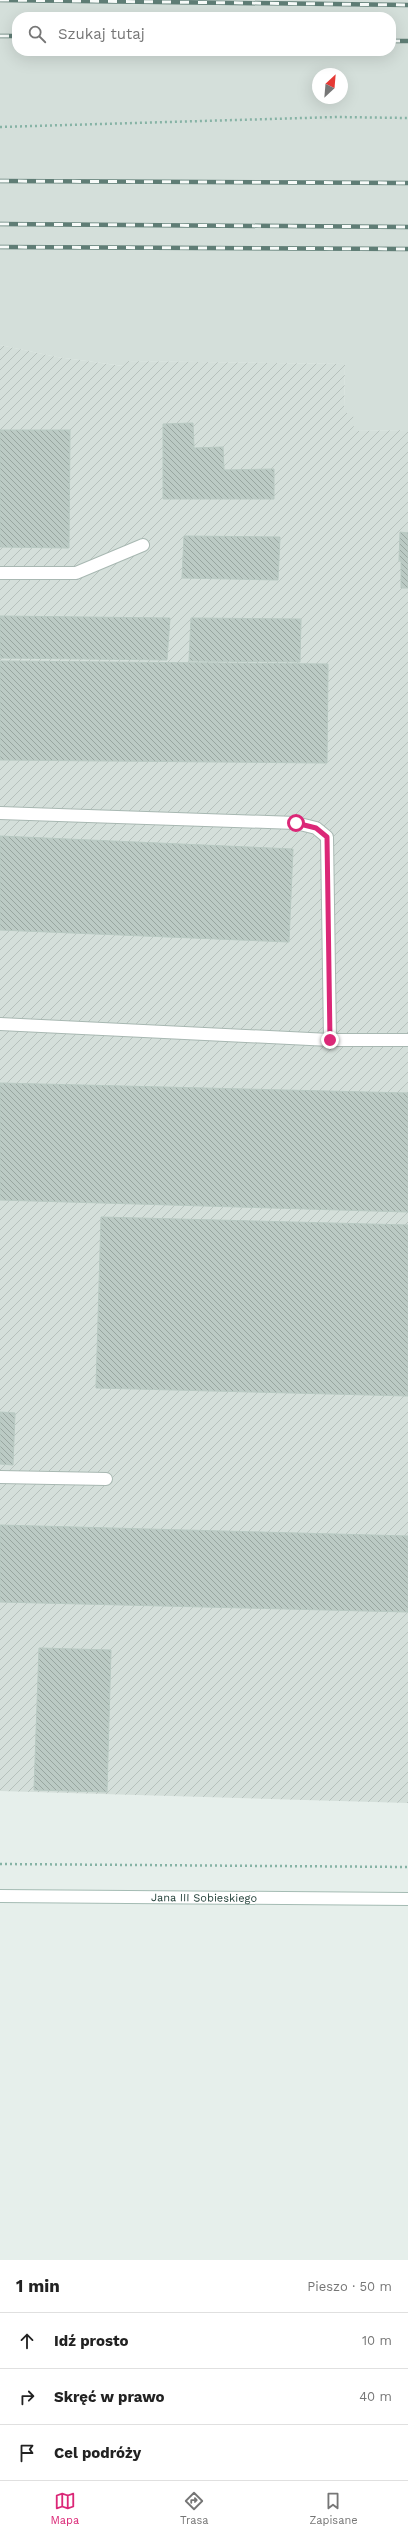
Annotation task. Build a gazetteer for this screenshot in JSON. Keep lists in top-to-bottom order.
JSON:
{
  "streets": {
    "main road": ["Jana III Sobieskiego"]
  },
  "north": "top right",
  "page": {
    "search": "Szukaj tutaj",
    "heading": ["1 min", "Pieszo · 50 m"],
    "list": [
      ["Idź prosto", "10 m"],
      ["Skręć w prawo", "40 m"],
      "Cel podróży"
    ],
    "nav": ["Mapa", "Trasa", "Zapisane"]
  }
}
